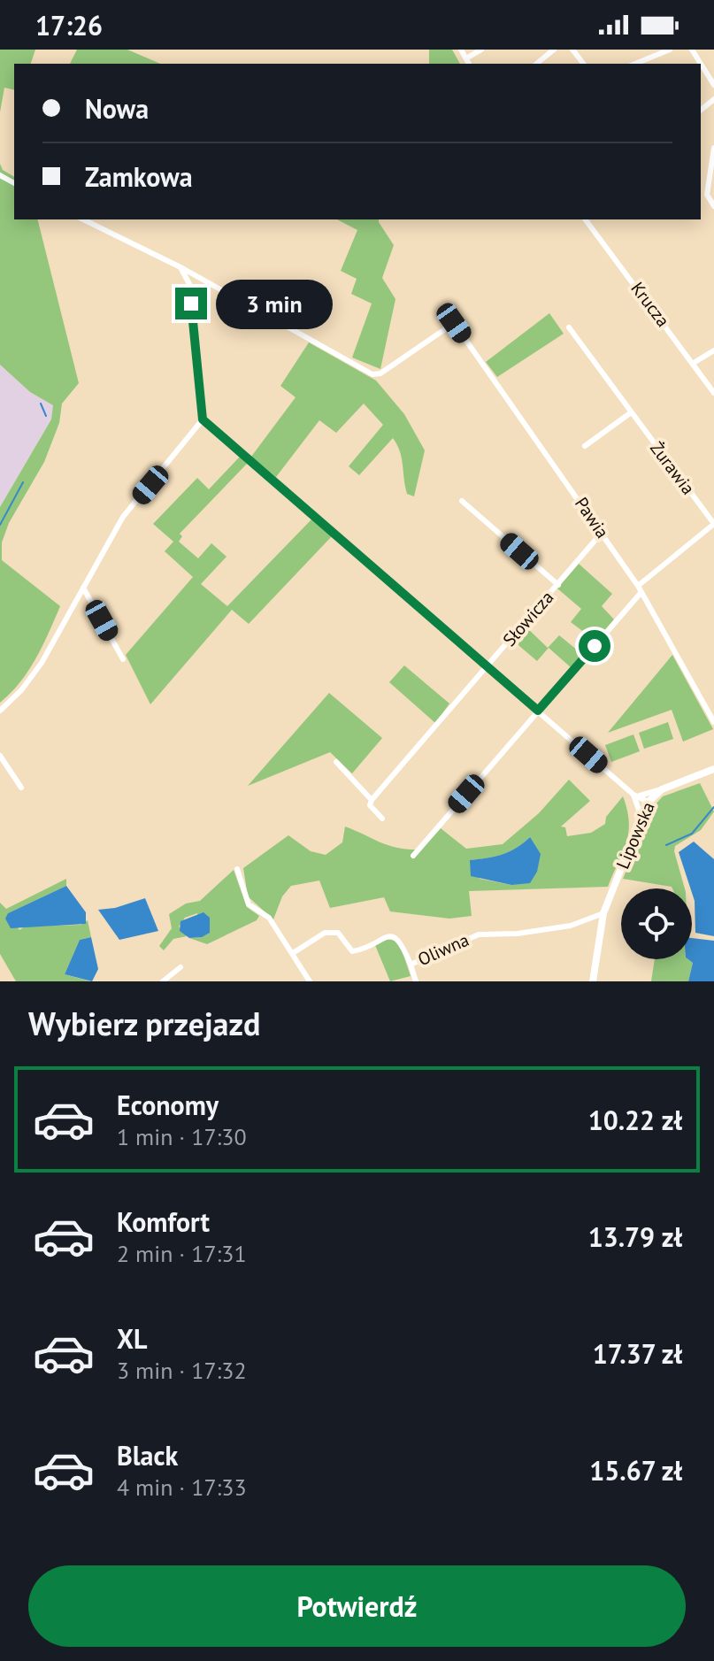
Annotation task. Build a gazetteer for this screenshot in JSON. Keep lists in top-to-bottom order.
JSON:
{
  "streets": {
    "street": [
      "Krucza",
      "Żurawia",
      "Pawia",
      "Słowicza",
      "Lipowska",
      "Oliwna"
    ]
  },
  "crossings": [
    ["Pawia", "Słowicza"],
    ["Lipowska", "Oliwna"]
  ],
  "page": {
    "status": "17:26",
    "banner": ["Nowa", "Zamkowa"],
    "bubble": "3 min",
    "heading": "Wybierz przejazd",
    "list": [
      {
        "name": "Economy",
        "note": "1 min · 17:30",
        "value": "10.22 zł"
      },
      {
        "name": "Komfort",
        "note": "2 min · 17:31",
        "value": "13.79 zł"
      },
      {
        "name": "XL",
        "note": "3 min · 17:32",
        "value": "17.37 zł"
      },
      {
        "name": "Black",
        "note": "4 min · 17:33",
        "value": "15.67 zł"
      }
    ],
    "buttons": "Potwierdź"
  }
}
